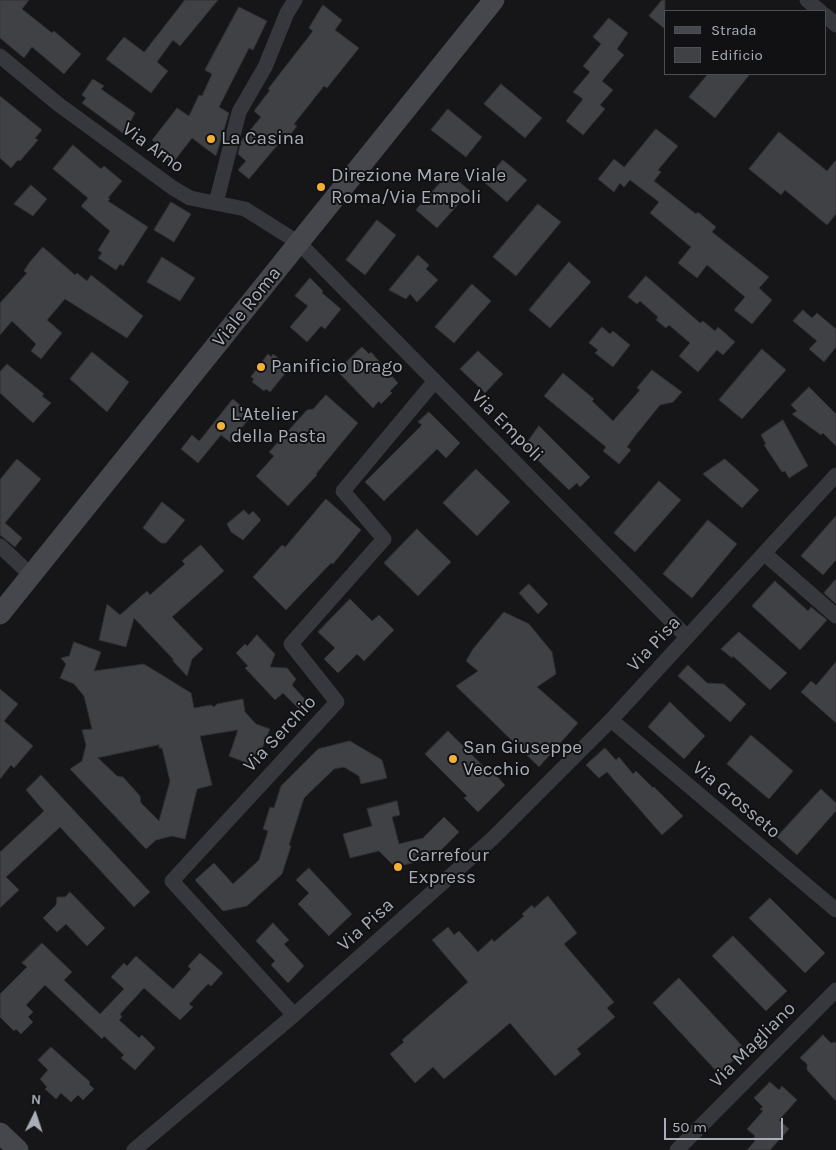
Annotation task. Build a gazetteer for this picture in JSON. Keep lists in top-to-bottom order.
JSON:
{
  "streets": {
    "main road": ["Viale Roma"],
    "street": [
      "Via Arno",
      "Via Empoli",
      "Via Pisa",
      "Via Serchio",
      "Via Grosseto",
      "Via Magliano"
    ]
  },
  "crossings": [
    ["Via Arno", "Viale Roma"],
    ["Via Arno", "Via Empoli"],
    ["Viale Roma", "Via Empoli"],
    ["Via Empoli", "Via Pisa"],
    ["Via Empoli", "Via Serchio"],
    ["Via Pisa", "Via Serchio"],
    ["Via Pisa", "Via Grosseto"]
  ],
  "places": [
    "La Casina",
    "Direzione Mare Viale Roma/Via Empoli",
    "Panificio Drago",
    "L'Atelier della Pasta",
    "San Giuseppe Vecchio",
    "Carrefour Express"
  ],
  "legend": ["Strada", "Edificio"],
  "scale_bar": "50 m",
  "north": "top"
}
